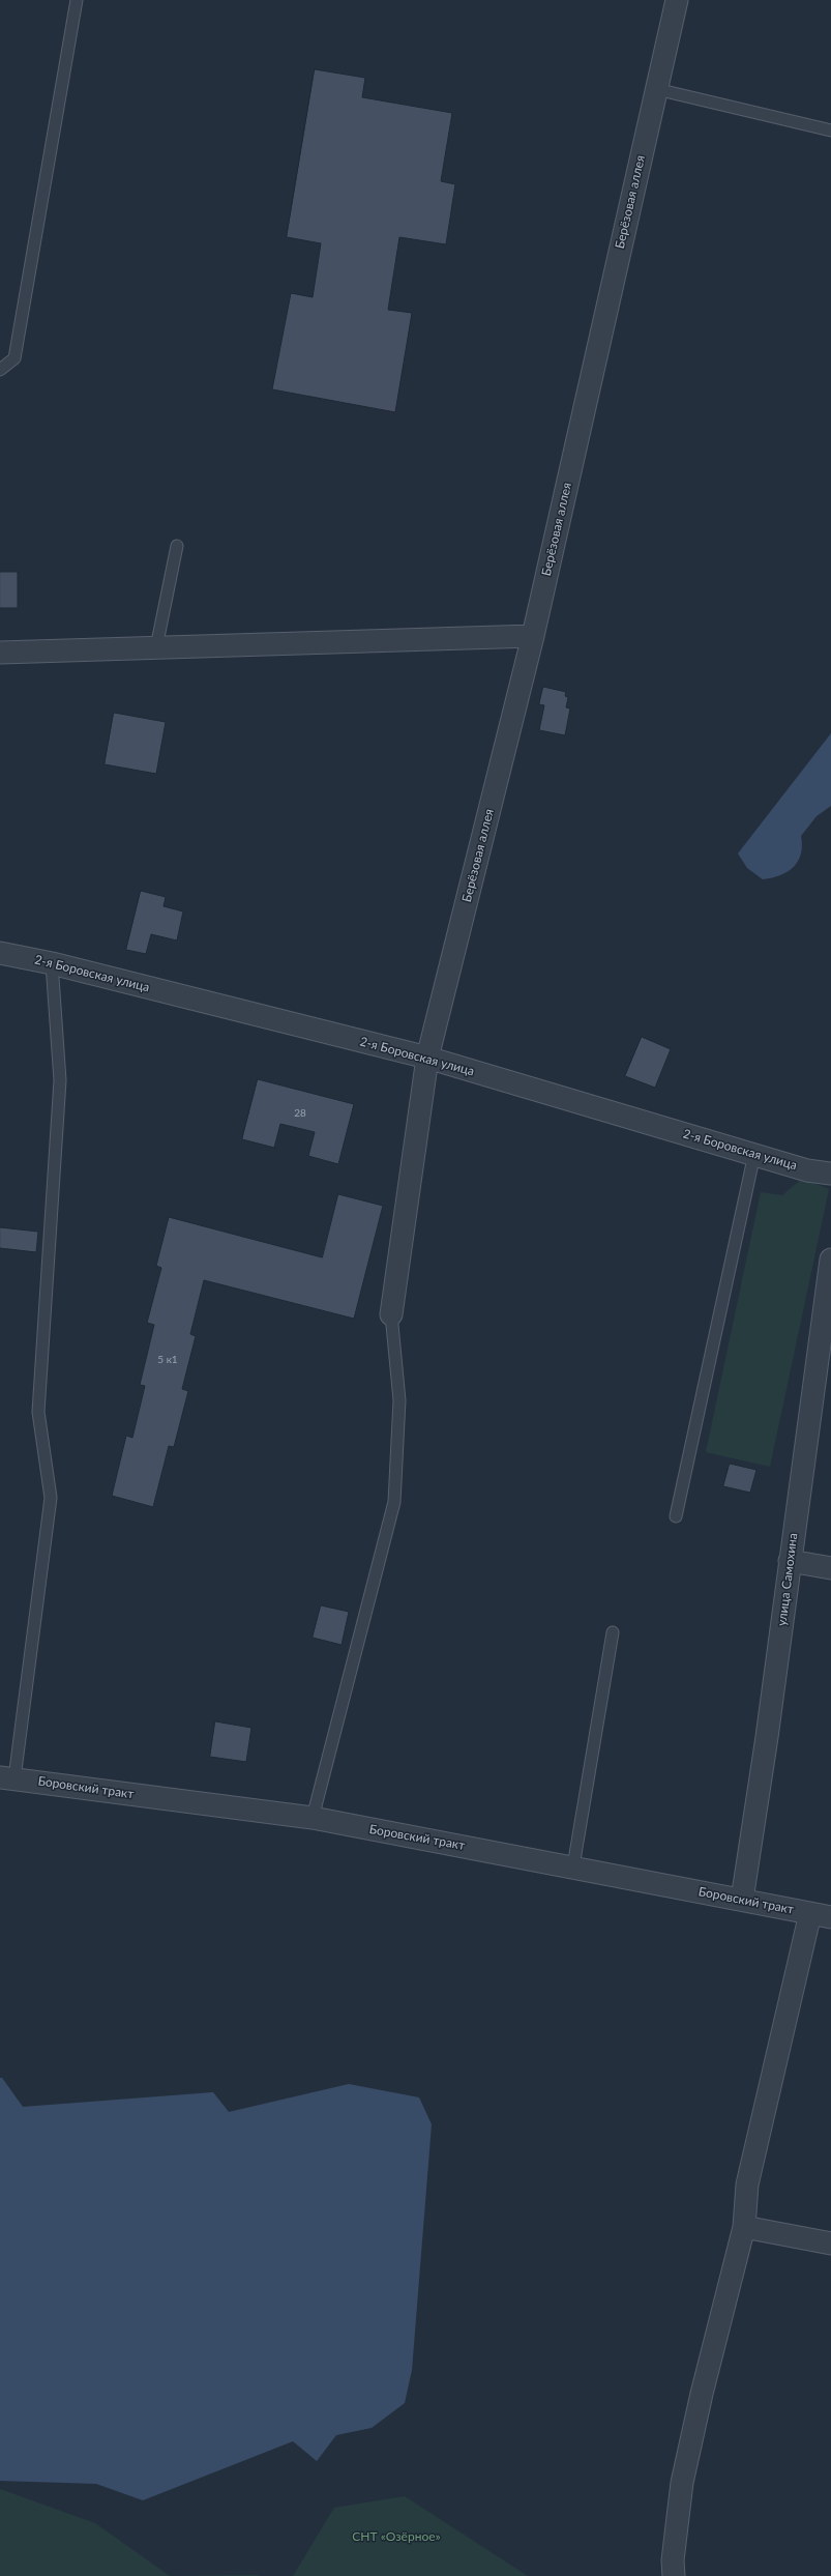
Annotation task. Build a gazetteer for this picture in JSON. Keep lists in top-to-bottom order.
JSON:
{
  "streets": {
    "street": [
      "Берёзовая аллея",
      "2-я Боровская улица",
      "улица Самохина",
      "Боровский тракт"
    ]
  },
  "crossings": [
    ["Берёзовая аллея", "2-я Боровская улица"],
    ["улица Самохина", "Боровский тракт"]
  ],
  "parks": ["СНТ «Озёрное»"],
  "house_numbers": ["28", "5 к1"]
}
